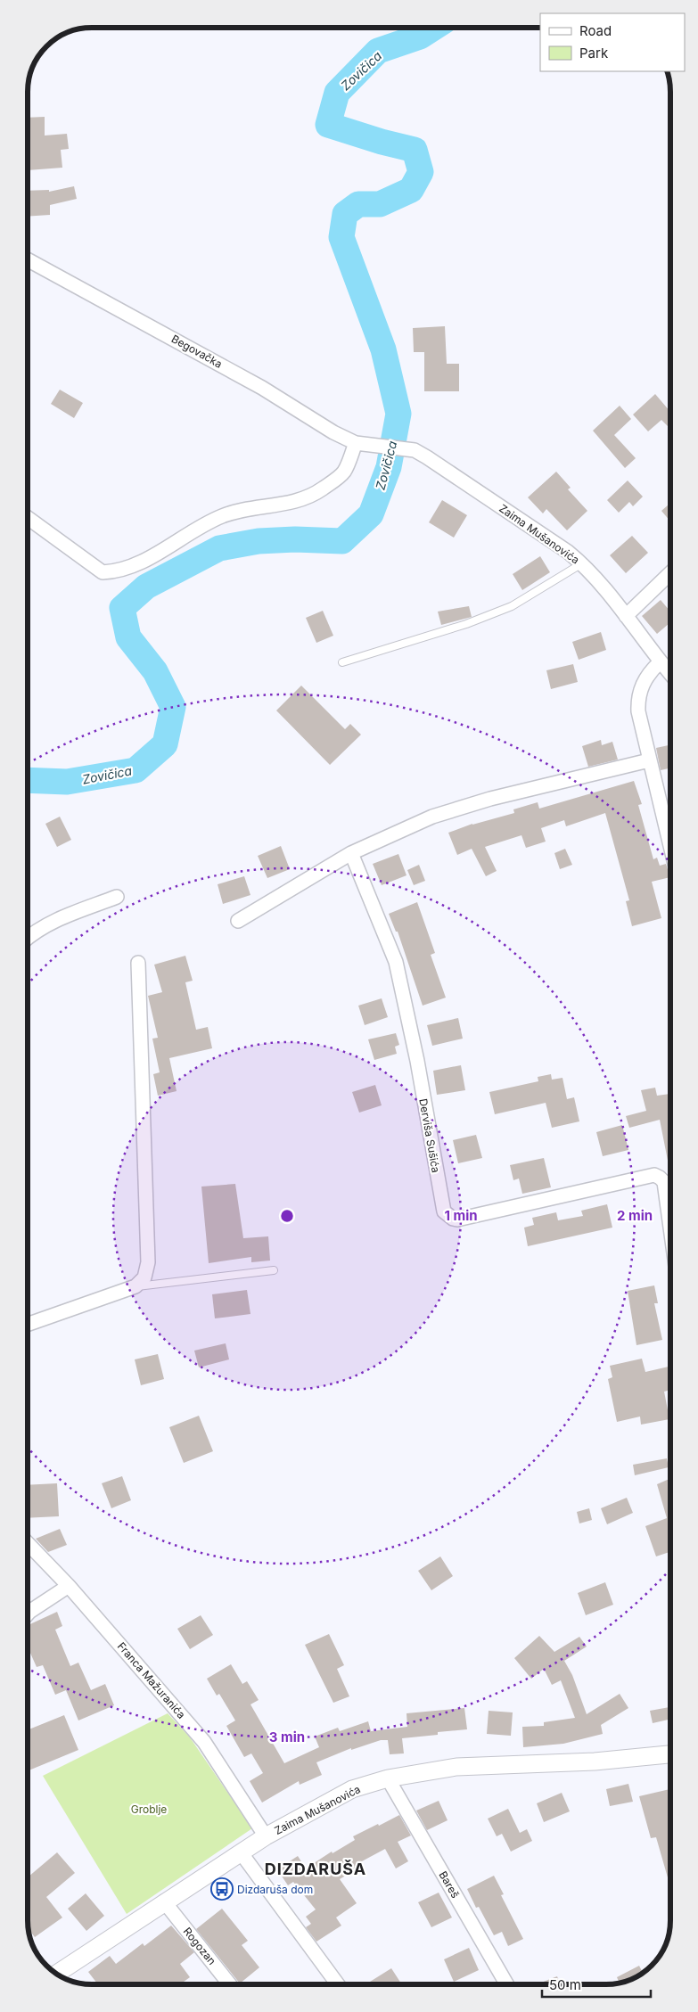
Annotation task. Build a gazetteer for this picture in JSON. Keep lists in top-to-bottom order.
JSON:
{
  "streets": {
    "street": [
      "Begovačka",
      "Zaima Mušanovića",
      "Derviša Sušića",
      "Franca Mažuranića",
      "Bareš",
      "Rogozan"
    ]
  },
  "crossings": [
    ["Begovačka", "Zaima Mušanovića"],
    ["Zaima Mušanovića", "Franca Mažuranića"],
    ["Zaima Mušanovića", "Bareš"],
    ["Zaima Mušanovića", "Rogozan"]
  ],
  "districts": ["DIZDARUŠA"],
  "water": ["Zovičica"],
  "parks": ["Groblje"],
  "places": {
    "bus stop": ["Dizdaruša dom"]
  },
  "legend": ["Road", "Park"],
  "scale_bar": "50 m",
  "rings": ["1 min", "2 min", "3 min"]
}
